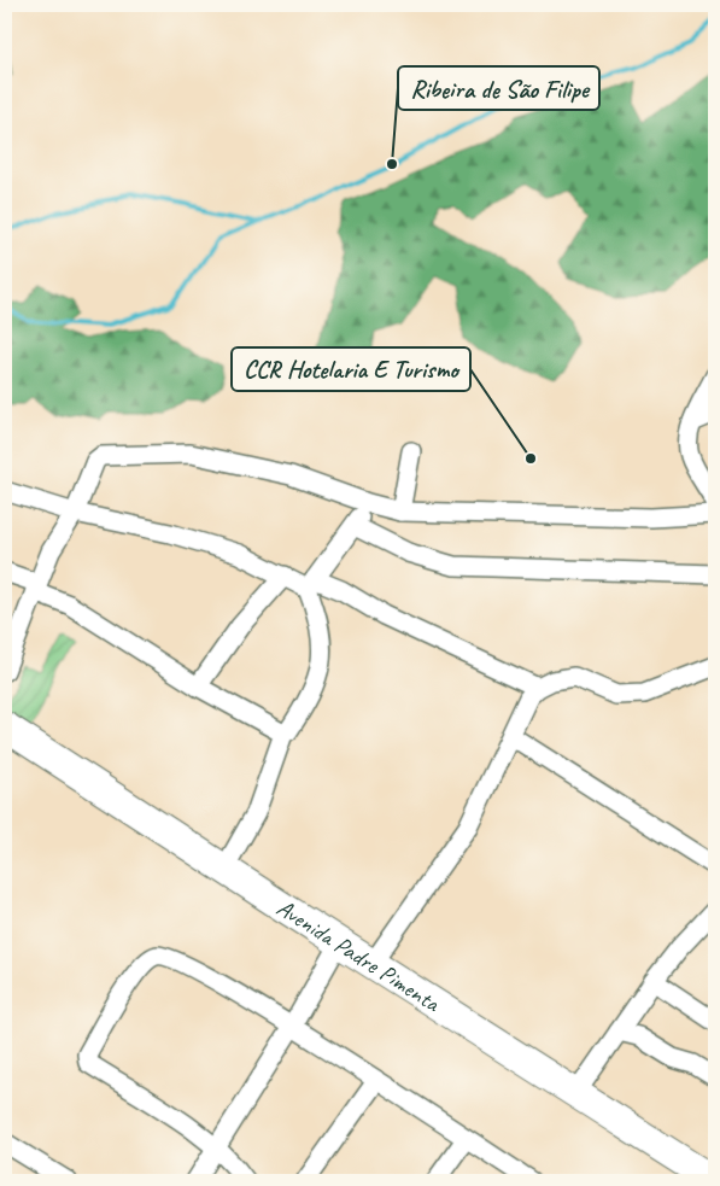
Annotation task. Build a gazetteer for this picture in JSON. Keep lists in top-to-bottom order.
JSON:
{
  "streets": {
    "main road": ["Avenida Padre Pimenta"]
  },
  "places": ["Ribeira de São Filipe", "CCR Hotelaria E Turismo"]
}
